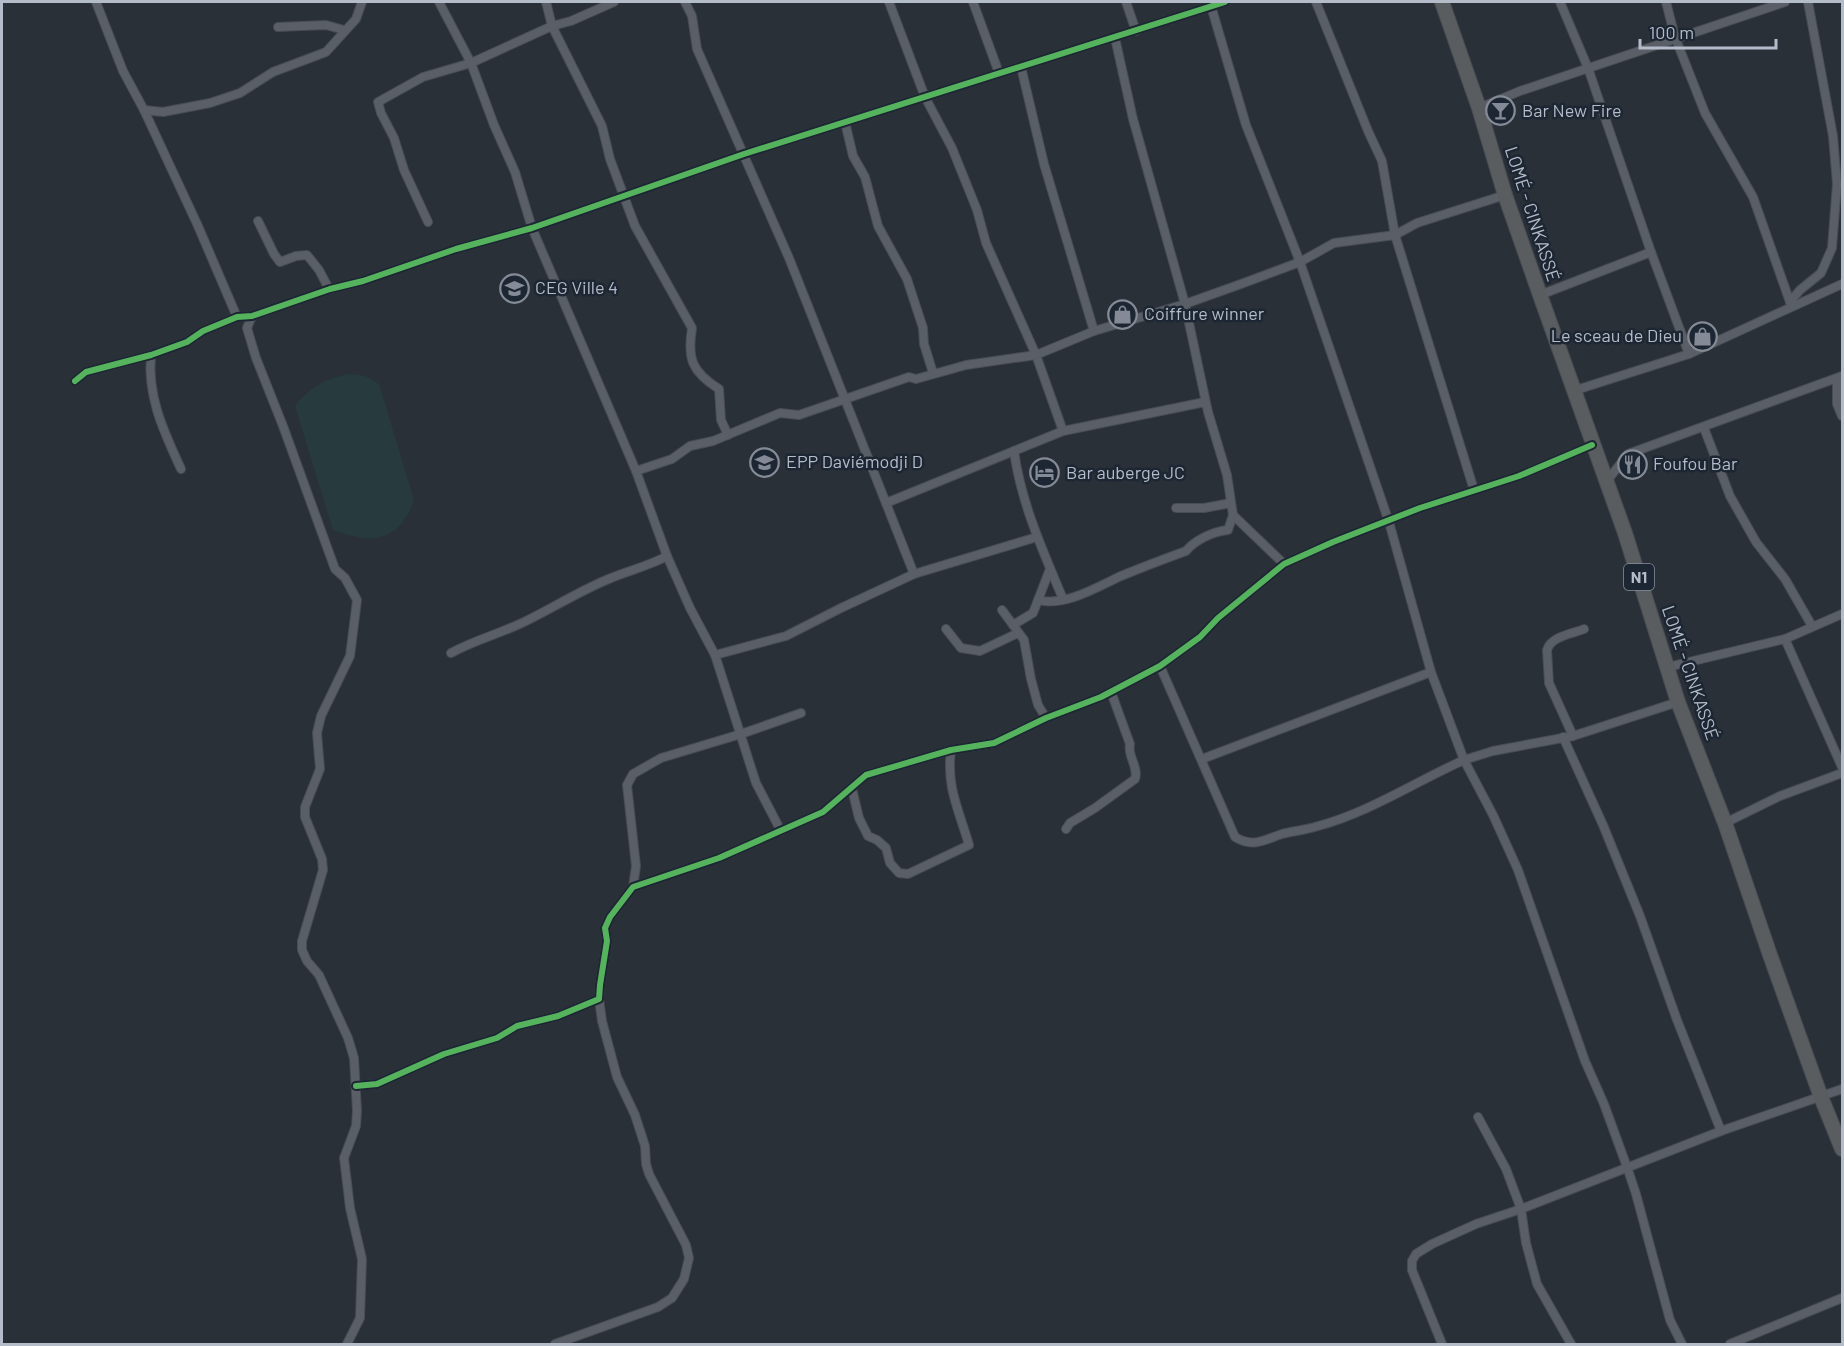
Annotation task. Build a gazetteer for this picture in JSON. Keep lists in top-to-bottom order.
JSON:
{
  "streets": {
    "highway": ["LOMÉ - CINKASSÉ", "N1"]
  },
  "places": {
    "bar": ["Bar New Fire"],
    "school or university": ["CEG Ville 4", "EPP Daviémodji D"],
    "shop": ["Coiffure winner", "Le sceau de Dieu"],
    "restaurant": ["Foufou Bar"],
    "hotel": ["Bar auberge JC"]
  },
  "scale_bar": "100 m"
}
